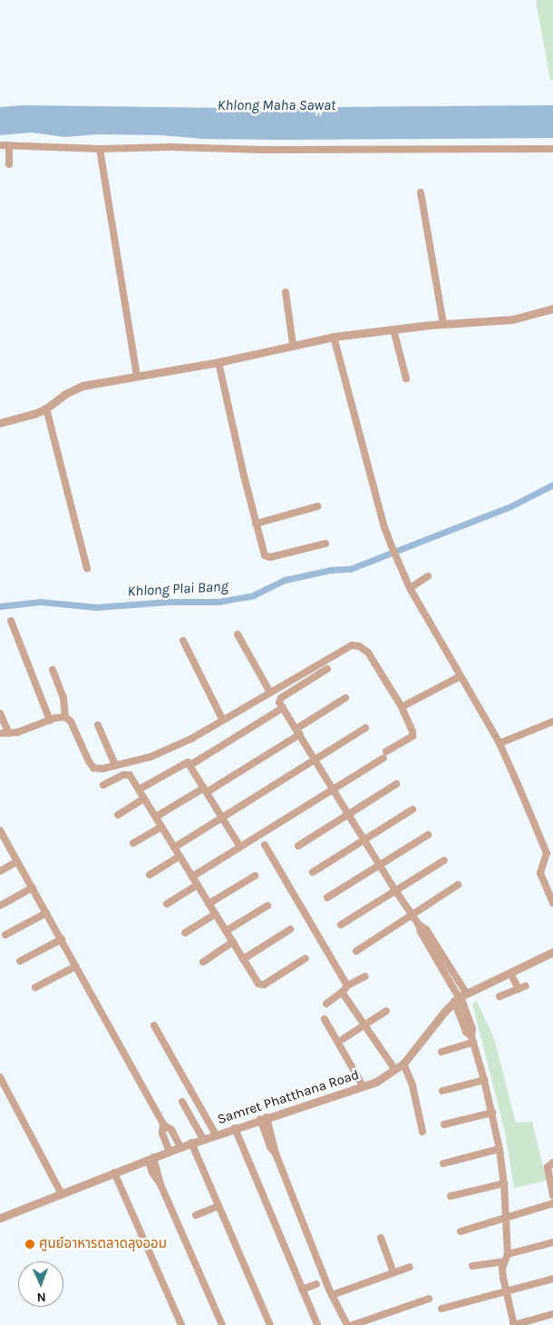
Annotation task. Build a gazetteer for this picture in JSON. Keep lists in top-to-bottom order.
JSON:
{
  "streets": {
    "street": ["Samret Phatthana Road"]
  },
  "water": ["Khlong Maha Sawat", "Khlong Plai Bang"],
  "places": ["ศูนย์อาหารตลาดลุงออม"],
  "north": "bottom"
}
